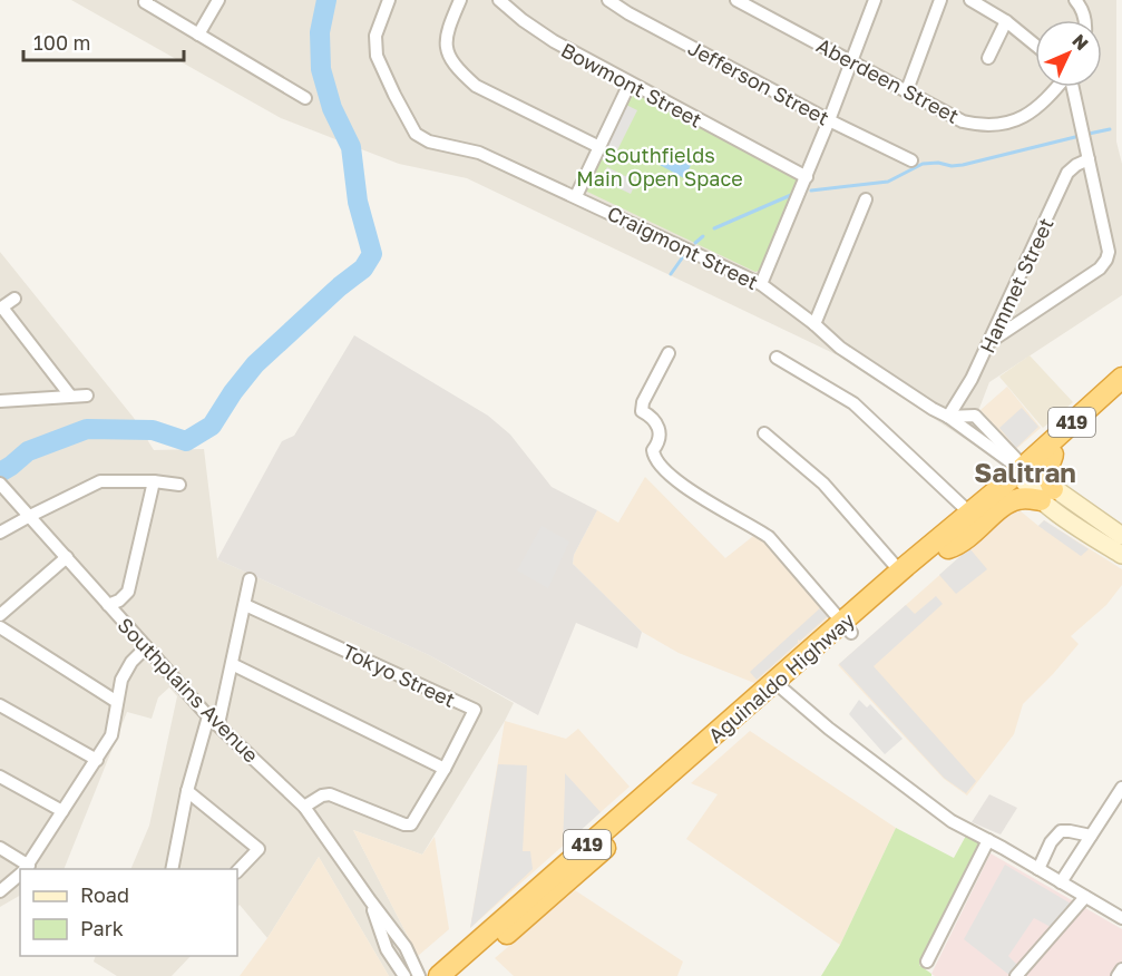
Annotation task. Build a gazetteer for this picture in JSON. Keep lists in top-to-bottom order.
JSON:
{
  "streets": {
    "highway": ["419", "Aguinaldo Highway"],
    "street": [
      "Aberdeen Street",
      "Jefferson Street",
      "Bowmont Street",
      "Craigmont Street",
      "Hammet Street",
      "Tokyo Street",
      "Southplains Avenue"
    ]
  },
  "crossings": [
    ["Craigmont Street", "Hammet Street"],
    ["Craigmont Street", "Aguinaldo Highway"],
    ["Tokyo Street", "Southplains Avenue"]
  ],
  "districts": ["Salitran"],
  "parks": ["Southfields Main Open Space"],
  "legend": ["Road", "Park"],
  "scale_bar": "100 m",
  "north": "top right"
}
